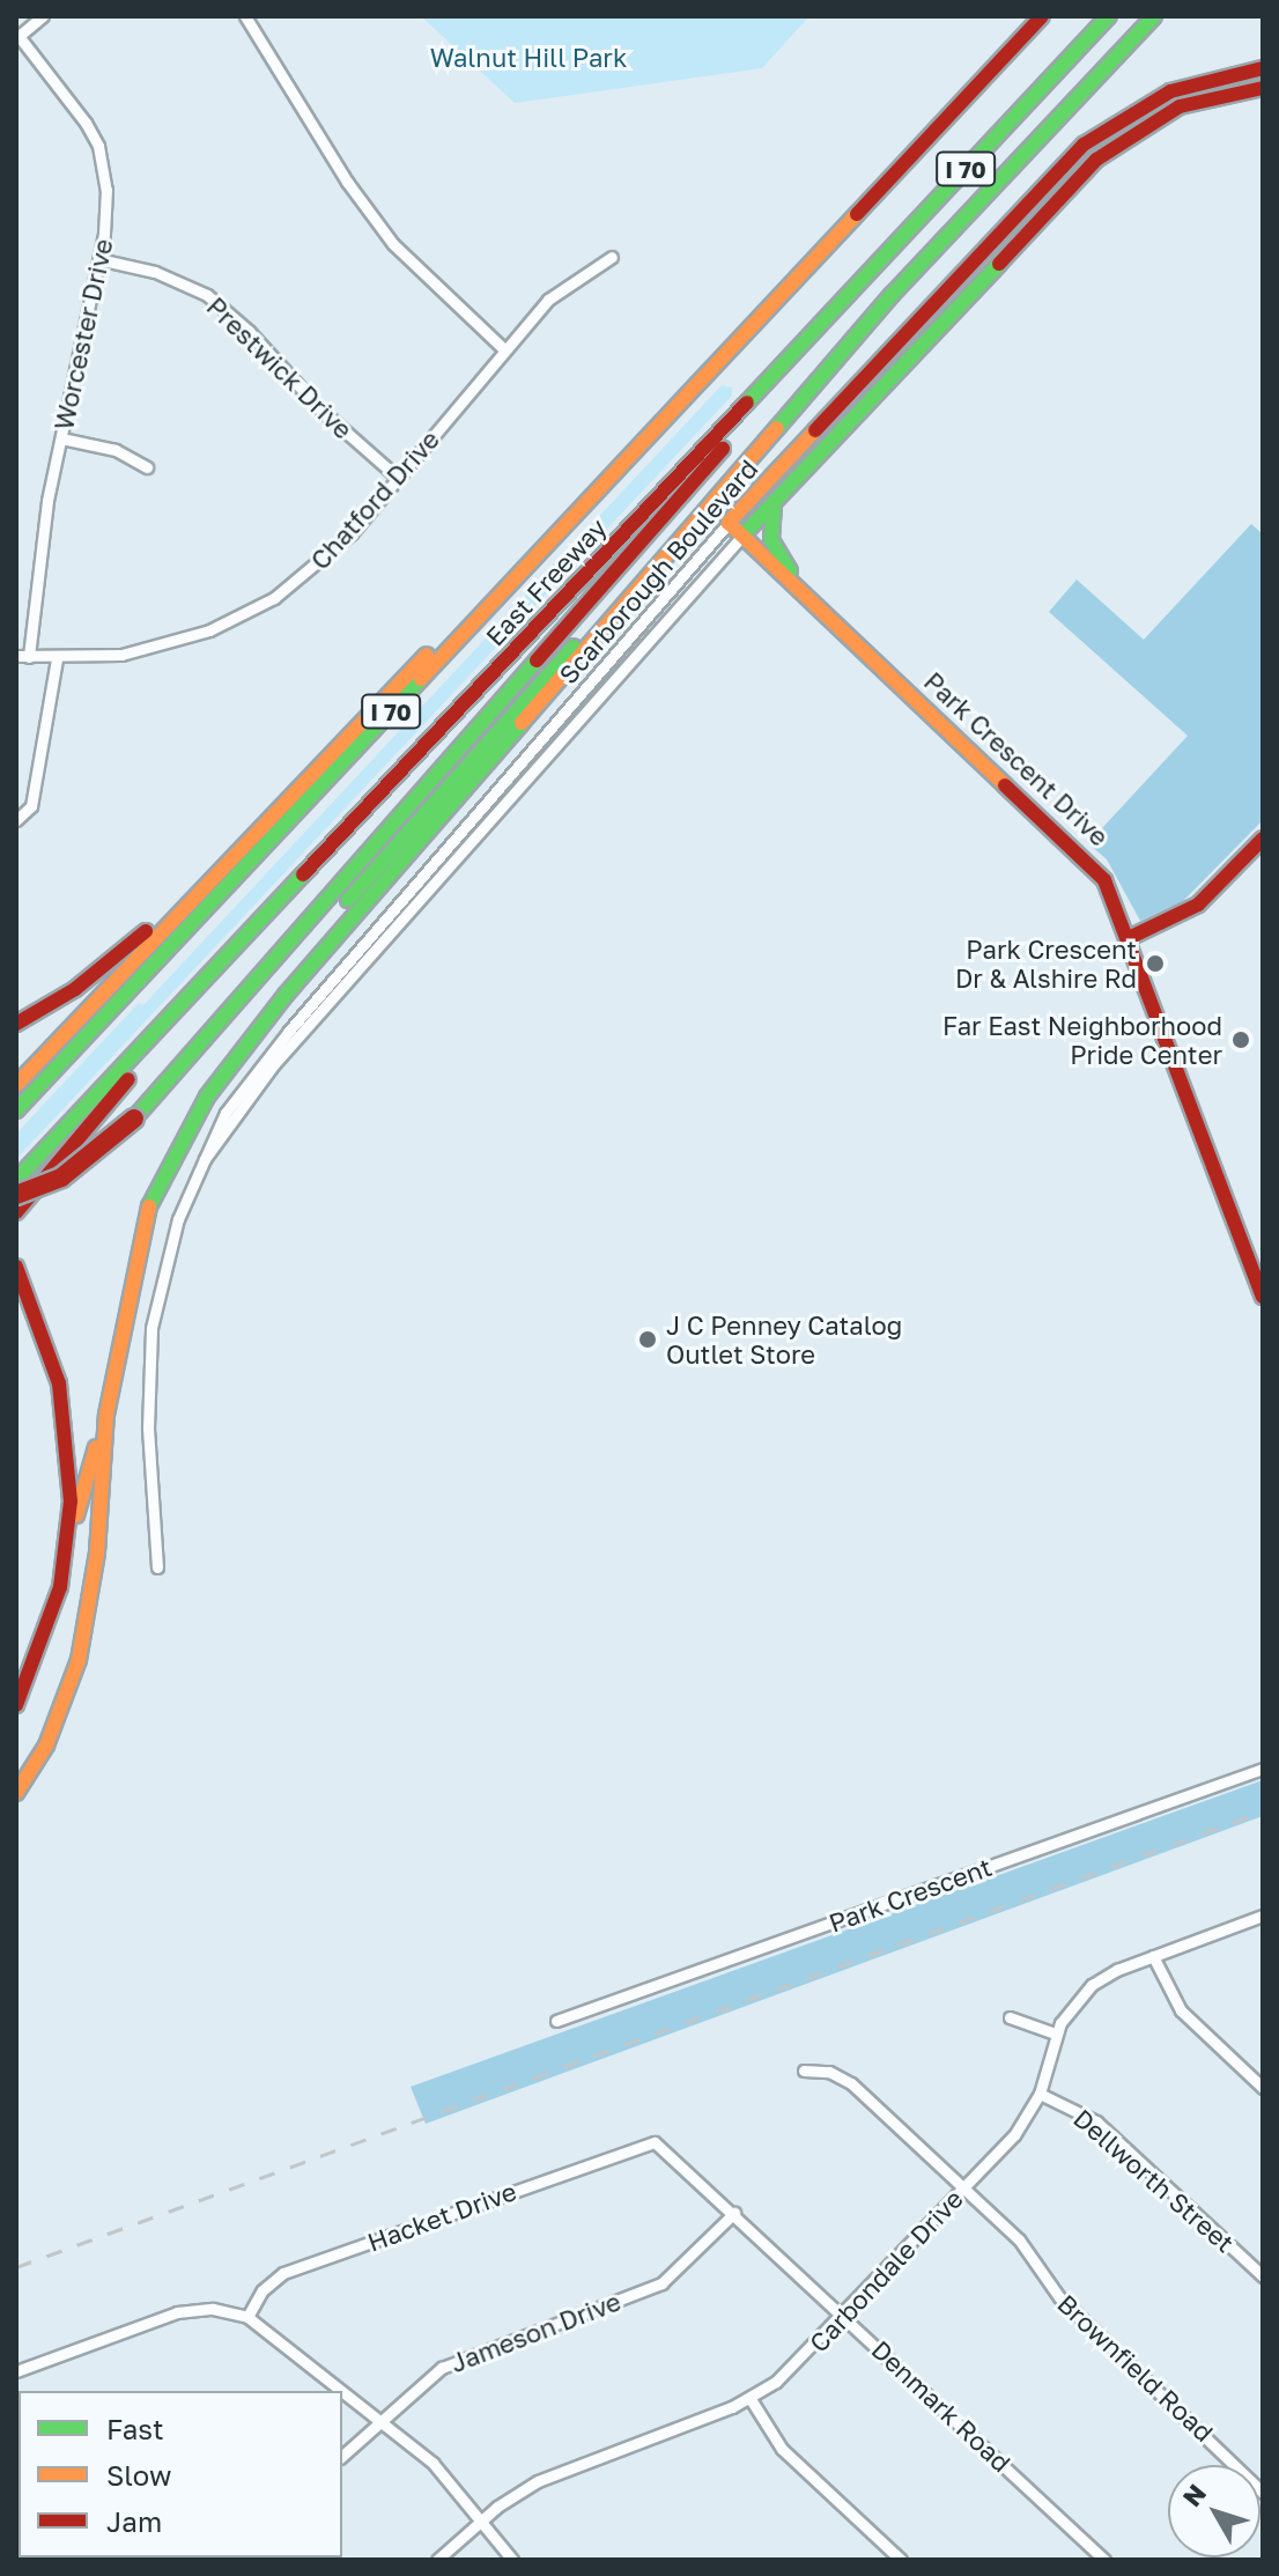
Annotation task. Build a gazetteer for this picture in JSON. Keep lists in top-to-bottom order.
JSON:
{
  "streets": {
    "main road": [
      "I 70",
      "Scarborough Boulevard",
      "East Freeway",
      "Park Crescent Drive"
    ],
    "street": [
      "Worcester Drive",
      "Prestwick Drive",
      "Chatford Drive",
      "Park Crescent",
      "Dellworth Street",
      "Hacket Drive",
      "Carbondale Drive",
      "Jameson Drive",
      "Brownfield Road",
      "Denmark Road"
    ]
  },
  "crossings": [
    ["Worcester Drive", "Prestwick Drive"],
    ["Worcester Drive", "Chatford Drive"],
    ["Prestwick Drive", "Chatford Drive"],
    ["Scarborough Boulevard", "Park Crescent Drive"],
    ["Dellworth Street", "Carbondale Drive"],
    ["Hacket Drive", "Denmark Road"],
    ["Carbondale Drive", "Brownfield Road"],
    ["Carbondale Drive", "Denmark Road"],
    ["Jameson Drive", "Denmark Road"]
  ],
  "parks": ["Walnut Hill Park"],
  "places": ["Park Crescent Dr & Alshire Rd", "Far East Neighborhood Pride Center", "J C Penney Catalog Outlet Store"],
  "legend": ["Fast", "Slow", "Jam"],
  "north": "top left"
}
